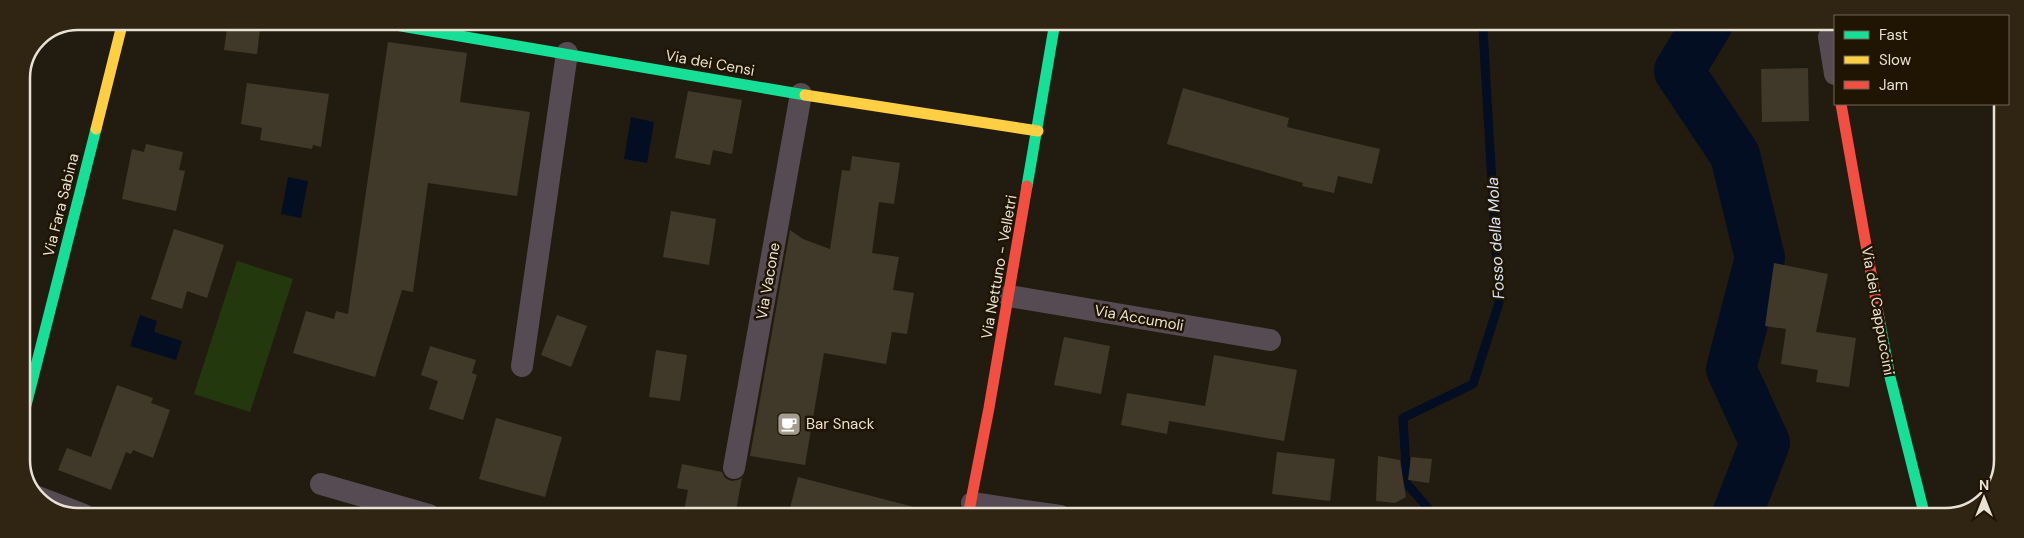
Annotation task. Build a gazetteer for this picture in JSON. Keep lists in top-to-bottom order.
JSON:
{
  "streets": {
    "street": [
      "Via dei Censi",
      "Via Fara Sabina",
      "Via Nettuno - Velletri",
      "Via Vacone",
      "Via dei Cappuccini",
      "Via Accumoli"
    ]
  },
  "crossings": [
    ["Via dei Censi", "Via Nettuno - Velletri"],
    ["Via dei Censi", "Via Vacone"],
    ["Via Nettuno - Velletri", "Via Accumoli"]
  ],
  "water": ["Fosso della Mola"],
  "places": {
    "cafe": ["Bar Snack"]
  },
  "legend": ["Fast", "Slow", "Jam"],
  "north": "top"
}
